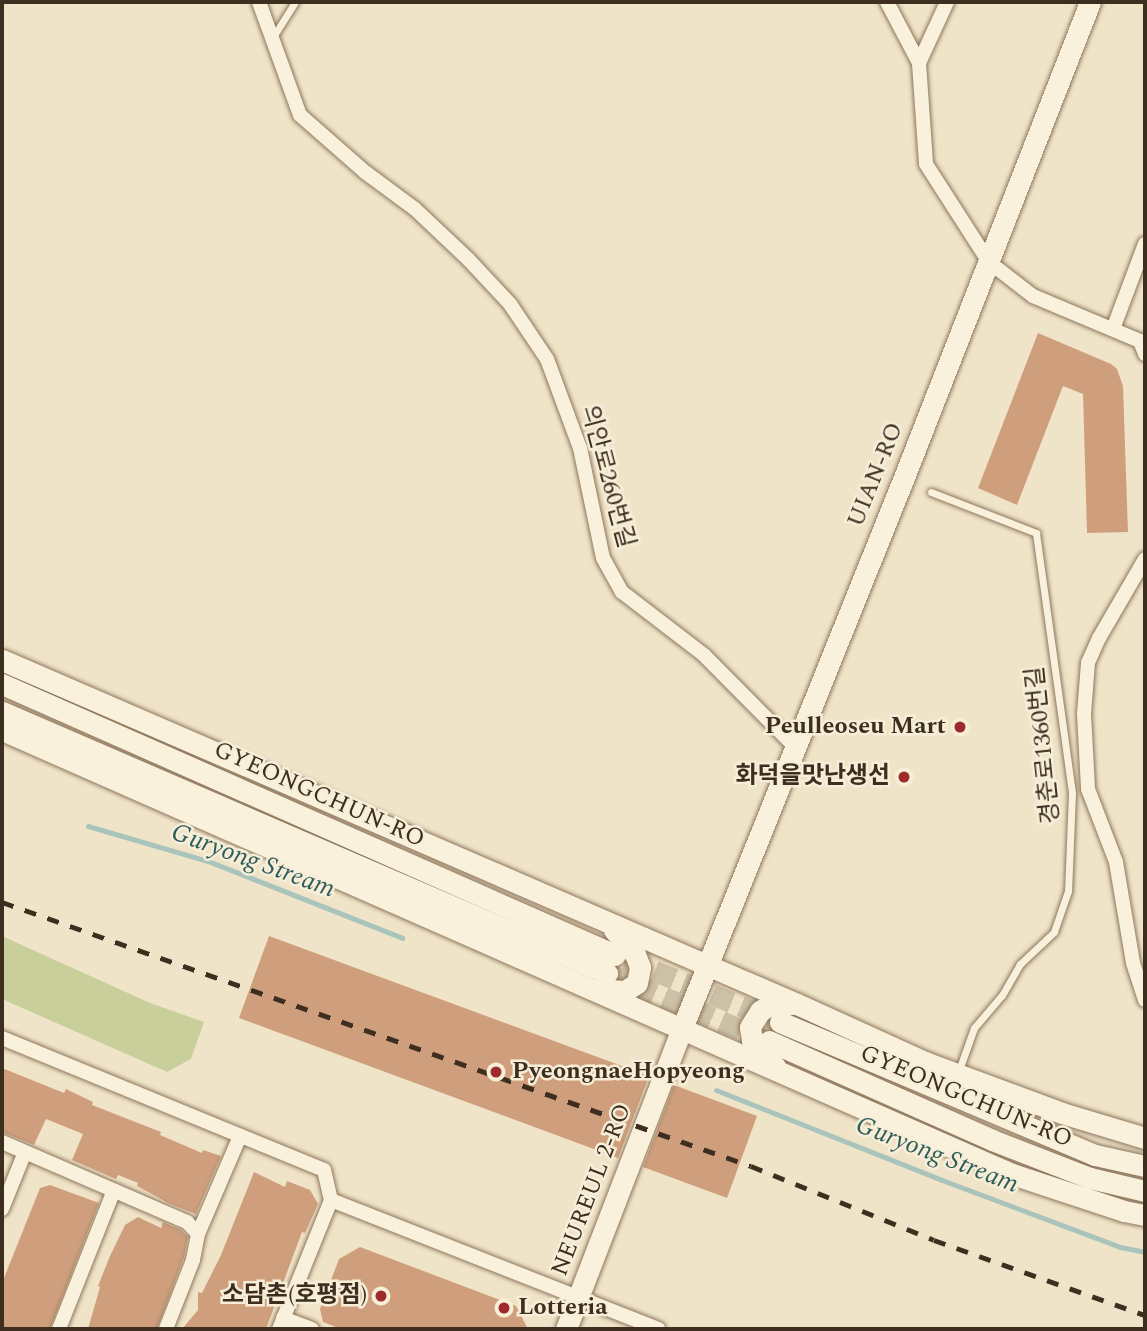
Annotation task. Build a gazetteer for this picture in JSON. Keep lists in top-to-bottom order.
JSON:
{
  "streets": {
    "street": [
      "UIAN-RO",
      "의안로260번길",
      "GYEONGCHUN-RO",
      "NEUREUL 2-RO"
    ],
    "lane": ["경춘로1360번길"]
  },
  "crossings": [
    ["UIAN-RO", "의안로260번길"],
    ["UIAN-RO", "NEUREUL 2-RO"]
  ],
  "water": ["Guryong Stream"],
  "places": [
    "Peulleoseu Mart",
    "화덕을맛난생선",
    "PyeongnaeHopyeong",
    "소담촌(호평점)",
    "Lotteria"
  ]
}
